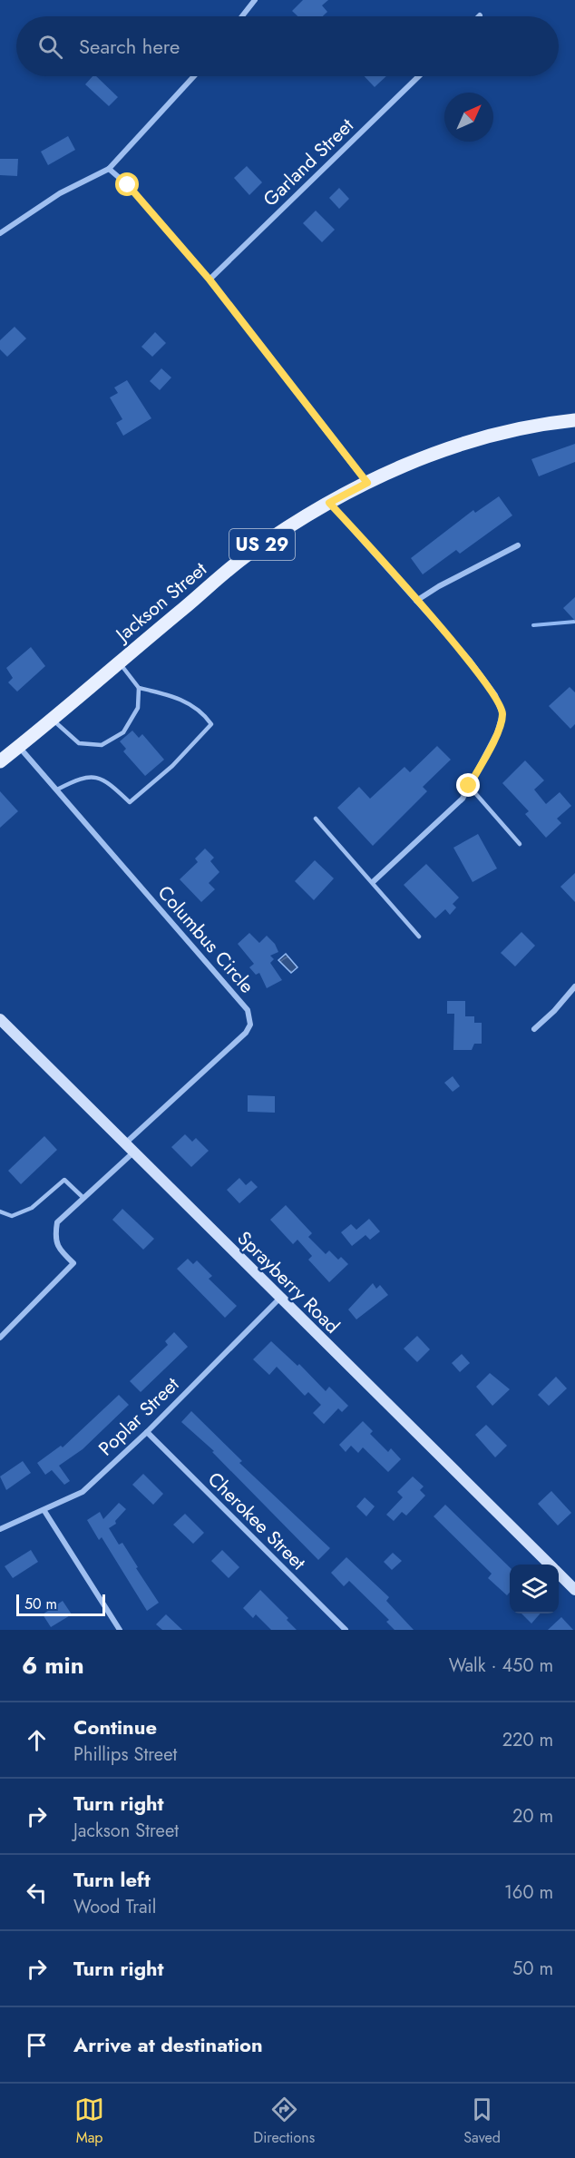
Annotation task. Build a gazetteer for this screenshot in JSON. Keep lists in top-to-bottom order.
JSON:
{
  "streets": {
    "main road": ["US 29", "Jackson Street"],
    "street": [
      "Garland Street",
      "Columbus Circle",
      "Sprayberry Road",
      "Poplar Street",
      "Cherokee Street"
    ]
  },
  "crossings": [
    ["Jackson Street", "Columbus Circle"],
    ["Columbus Circle", "Sprayberry Road"],
    ["Sprayberry Road", "Poplar Street"],
    ["Poplar Street", "Cherokee Street"]
  ],
  "scale_bar": "50 m",
  "north": "top right",
  "page": {
    "search": "Search here",
    "scale": "50 m",
    "heading": ["6 min", "Walk · 450 m"],
    "list": [
      ["Continue", "Phillips Street", "220 m"],
      ["Turn right", "Jackson Street", "20 m"],
      ["Turn left", "Wood Trail", "160 m"],
      ["Turn right", "50 m"],
      "Arrive at destination"
    ],
    "nav": ["Map", "Directions", "Saved"]
  }
}
